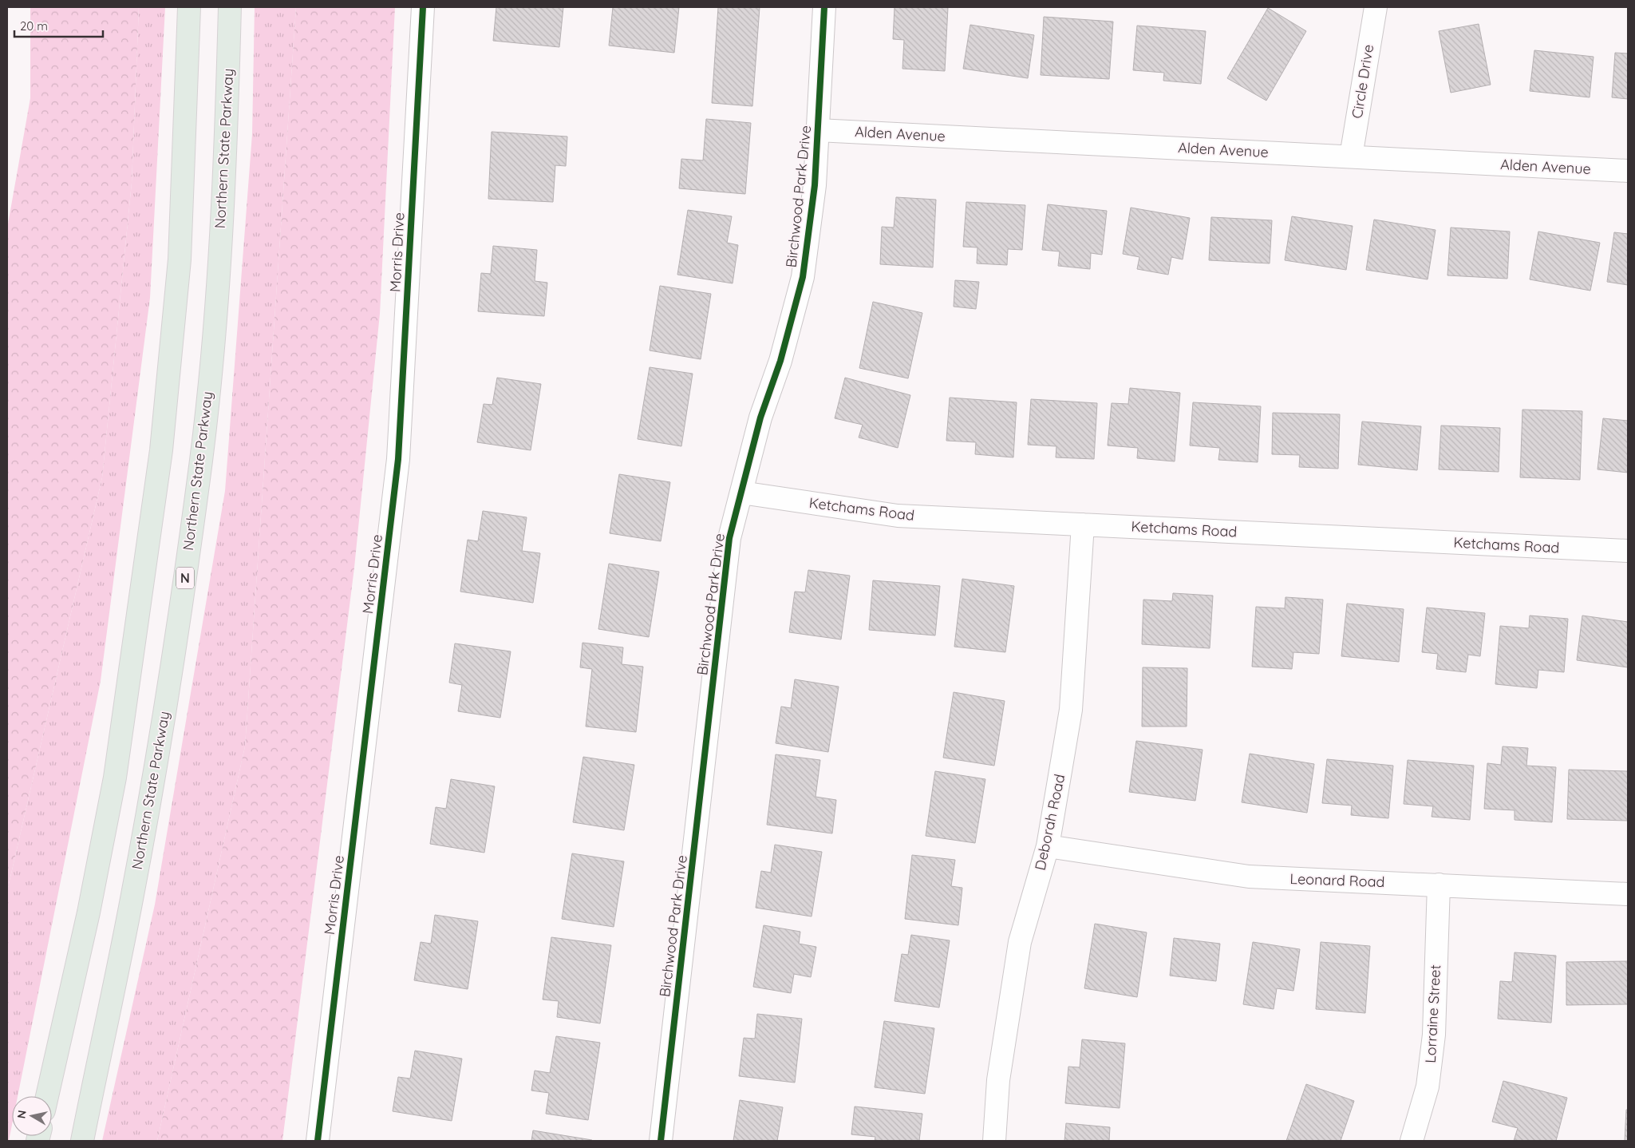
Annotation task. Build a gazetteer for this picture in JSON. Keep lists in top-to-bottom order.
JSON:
{
  "streets": {
    "highway": ["Northern State Parkway", "N"],
    "street": [
      "Circle Drive",
      "Alden Avenue",
      "Birchwood Park Drive",
      "Morris Drive",
      "Ketchams Road",
      "Deborah Road",
      "Leonard Road",
      "Lorraine Street"
    ]
  },
  "crossings": [
    ["Circle Drive", "Alden Avenue"],
    ["Alden Avenue", "Birchwood Park Drive"],
    ["Birchwood Park Drive", "Ketchams Road"],
    ["Ketchams Road", "Deborah Road"],
    ["Deborah Road", "Leonard Road"],
    ["Leonard Road", "Lorraine Street"]
  ],
  "scale_bar": "20 m",
  "north": "left"
}
